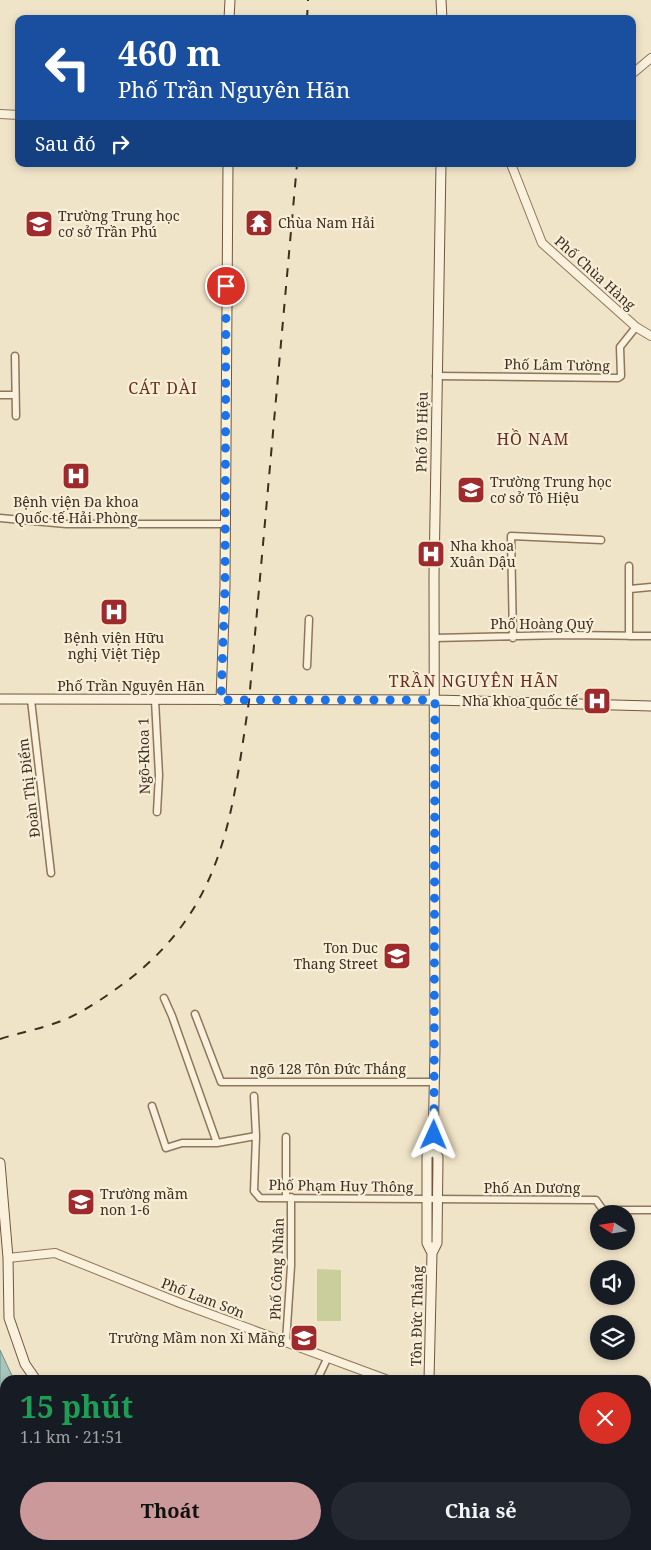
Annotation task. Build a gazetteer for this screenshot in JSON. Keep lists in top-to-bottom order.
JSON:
{
  "streets": {
    "main road": ["Phố Tô Hiệu", "Phố Trần Nguyên Hãn", "Tôn Đức Thắng"],
    "street": [
      "Phố Chùa Hàng",
      "Phố Lâm Tường",
      "Phố Hoàng Quý",
      "Ngõ-Khoa 1",
      "Đoàn Thị Điểm",
      "ngõ 128 Tôn Đức Thắng",
      "Phố Phạm Huy Thông",
      "Phố An Dương",
      "Phố Công Nhân",
      "Phố Lam Sơn"
    ]
  },
  "crossings": [
    ["Phố Chùa Hàng", "Phố Lâm Tường"],
    ["Phố Lâm Tường", "Phố Tô Hiệu"],
    ["Phố Tô Hiệu", "Phố Hoàng Quý"],
    ["Phố Tô Hiệu", "Phố Trần Nguyên Hãn"],
    ["Phố Tô Hiệu", "Tôn Đức Thắng"],
    ["Phố Trần Nguyên Hãn", "Ngõ-Khoa 1"],
    ["Phố Trần Nguyên Hãn", "Đoàn Thị Điểm"],
    ["Phố Trần Nguyên Hãn", "Tôn Đức Thắng"],
    ["ngõ 128 Tôn Đức Thắng", "Tôn Đức Thắng"],
    ["Phố Phạm Huy Thông", "Phố An Dương"],
    ["Phố Phạm Huy Thông", "Phố Công Nhân"],
    ["Phố Phạm Huy Thông", "Tôn Đức Thắng"],
    ["Phố An Dương", "Tôn Đức Thắng"],
    ["Phố Công Nhân", "Phố Lam Sơn"]
  ],
  "districts": ["CÁT DÀI", "HỒ NAM", "TRẦN NGUYÊN HÃN"],
  "places": {
    "temple": ["Chùa Nam Hải"],
    "school or university": [
      "Trường Trung học cơ sở Trần Phú",
      "Trường Trung học cơ sở Tô Hiệu",
      "Ton Duc Thang Street",
      "Trường mầm non 1-6",
      "Trường Mầm non Xi Măng"
    ],
    "hospital": [
      "Bệnh viện Đa khoa Quốc tế Hải Phòng",
      "Nha khoa Xuân Dậu",
      "Bệnh viện Hữu nghị Việt Tiệp",
      "Nha khoa quốc tế"
    ]
  },
  "north": "left",
  "page": {
    "turn": ["460 m", "Phố Trần Nguyên Hãn"],
    "then": "Sau đó",
    "heading": ["15 phút", "1.1 km · 21:51"],
    "buttons": ["Thoát", "Chia sẻ"]
  }
}
